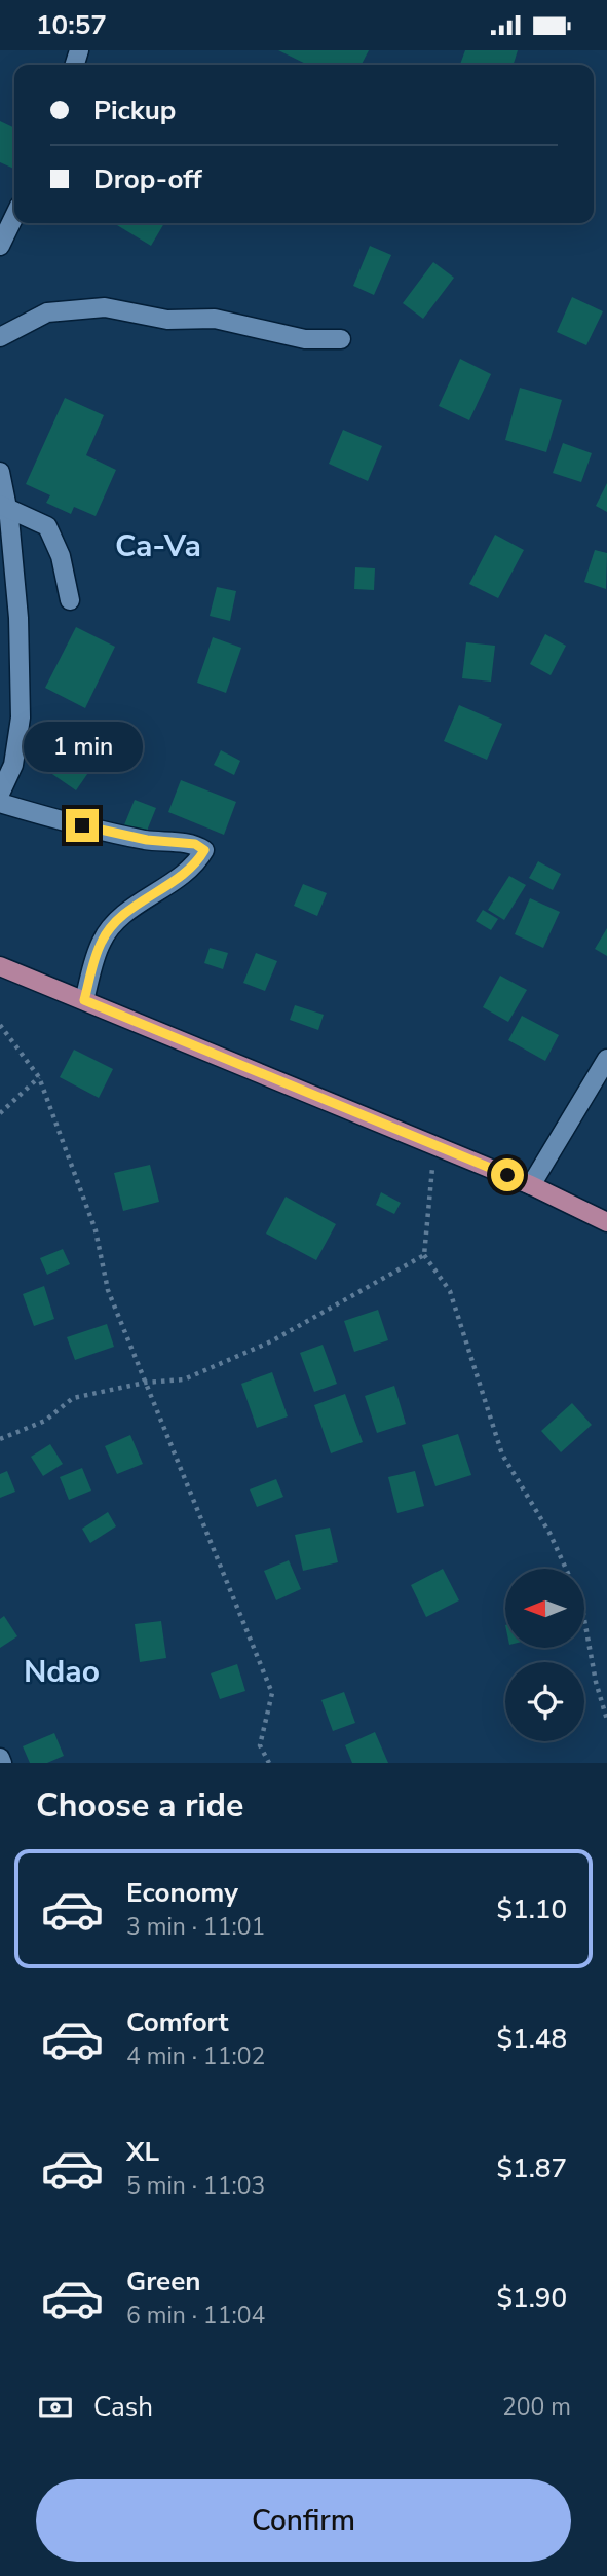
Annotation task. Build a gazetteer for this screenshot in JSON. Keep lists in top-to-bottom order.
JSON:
{
  "districts": ["Ca-Va", "Ndao"],
  "north": "left",
  "page": {
    "status": "10:57",
    "banner": ["Pickup", "Drop-off"],
    "bubble": "1 min",
    "heading": "Choose a ride",
    "list": [
      {
        "name": "Economy",
        "note": "3 min · 11:01",
        "value": "$1.10"
      },
      {
        "name": "Comfort",
        "note": "4 min · 11:02",
        "value": "$1.48"
      },
      {
        "name": "XL",
        "note": "5 min · 11:03",
        "value": "$1.87"
      },
      {
        "name": "Green",
        "note": "6 min · 11:04",
        "value": "$1.90"
      }
    ],
    "pay": ["Cash", "200 m"],
    "buttons": "Confirm"
  }
}
